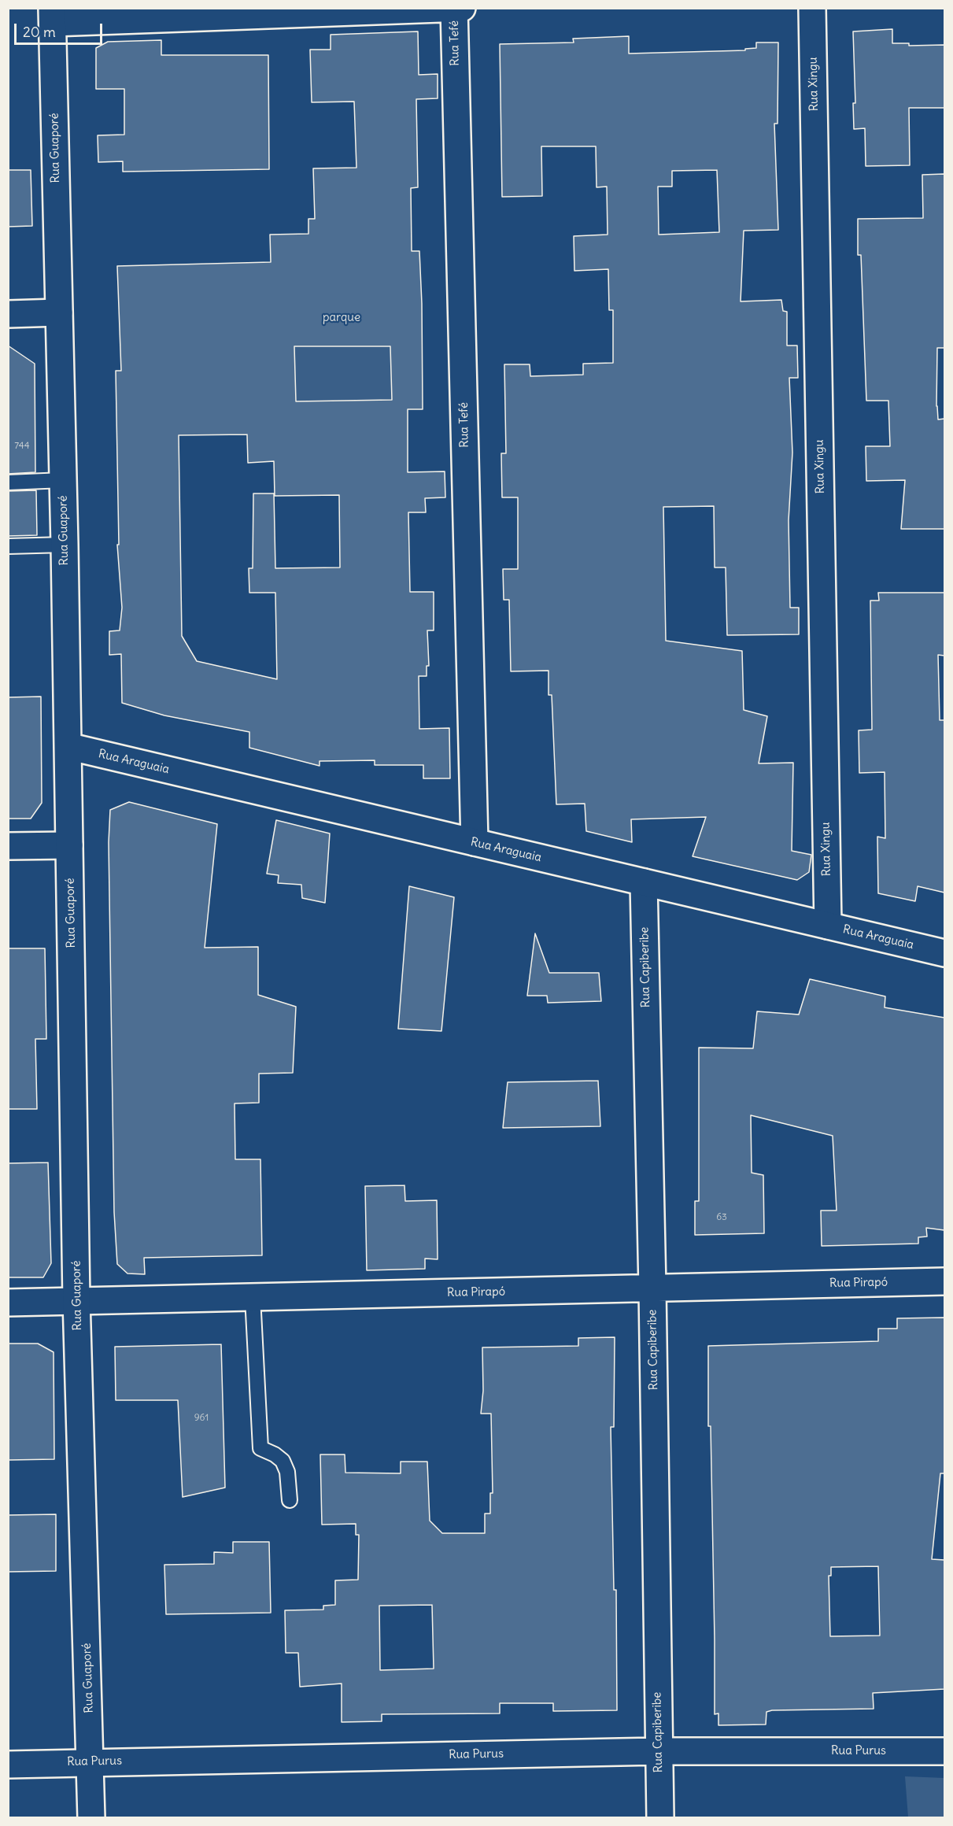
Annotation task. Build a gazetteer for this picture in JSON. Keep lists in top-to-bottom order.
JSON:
{
  "streets": {
    "street": [
      "Rua Tefé",
      "Rua Xingu",
      "Rua Guaporé",
      "Rua Araguaia",
      "Rua Capiberibe",
      "Rua Pirapó",
      "Rua Purus"
    ]
  },
  "crossings": [
    ["Rua Tefé", "Rua Araguaia"],
    ["Rua Xingu", "Rua Araguaia"],
    ["Rua Guaporé", "Rua Araguaia"],
    ["Rua Guaporé", "Rua Pirapó"],
    ["Rua Guaporé", "Rua Purus"],
    ["Rua Araguaia", "Rua Capiberibe"],
    ["Rua Capiberibe", "Rua Pirapó"],
    ["Rua Capiberibe", "Rua Purus"]
  ],
  "parks": ["parque"],
  "house_numbers": ["744", "63", "961"],
  "scale_bar": "20 m"
}
